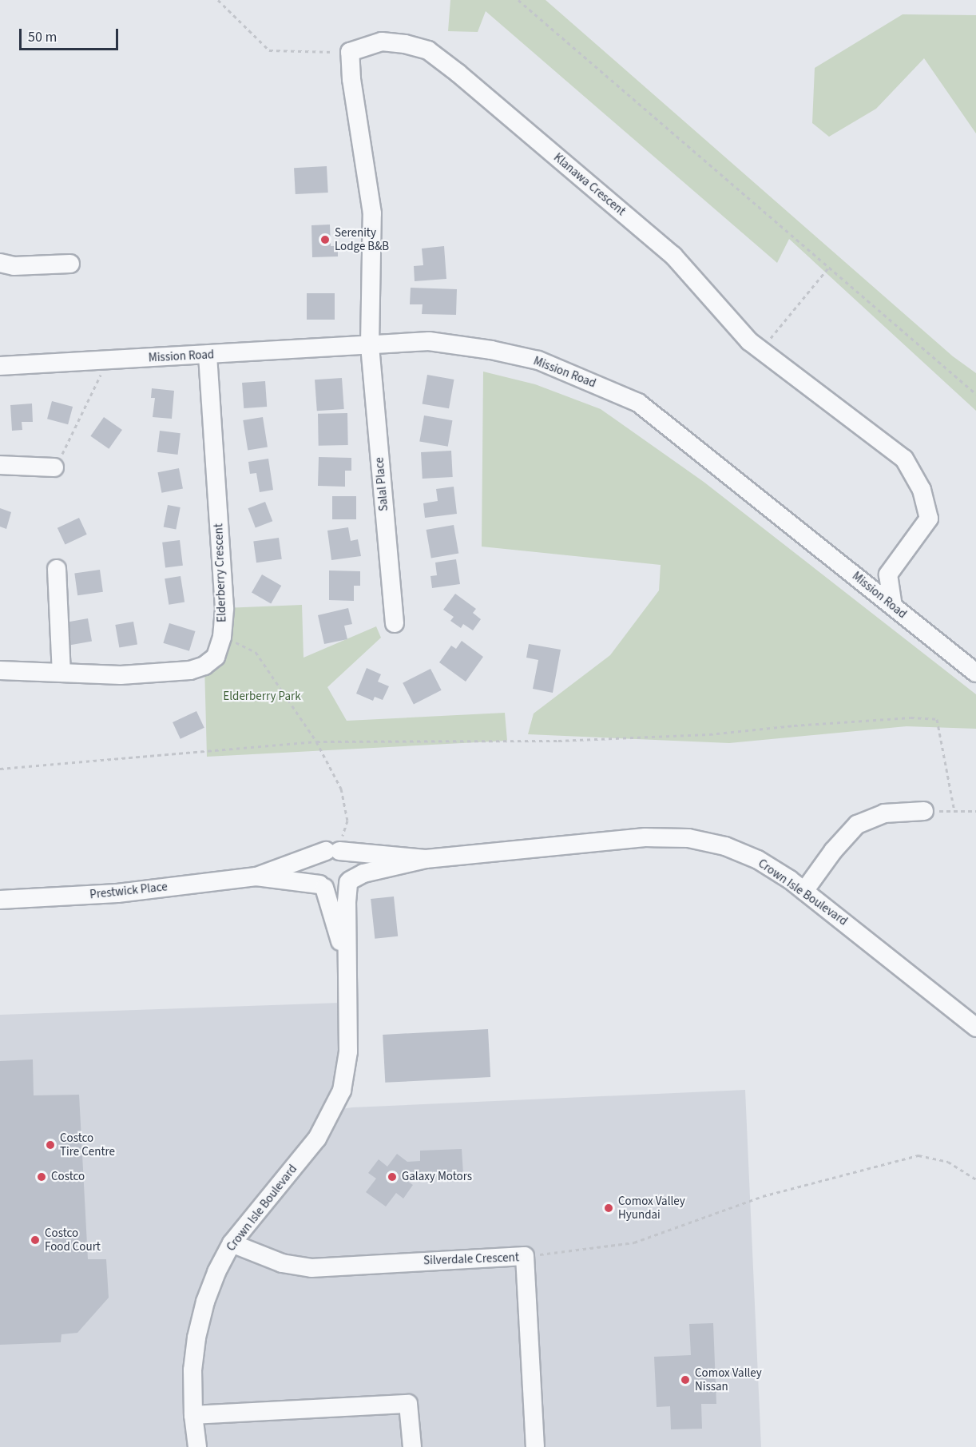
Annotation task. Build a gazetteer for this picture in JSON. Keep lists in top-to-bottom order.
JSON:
{
  "streets": {
    "street": [
      "Klanawa Crescent",
      "Mission Road",
      "Salal Place",
      "Elderberry Crescent",
      "Prestwick Place",
      "Crown Isle Boulevard",
      "Silverdale Crescent"
    ]
  },
  "crossings": [
    ["Klanawa Crescent", "Mission Road"],
    ["Mission Road", "Salal Place"],
    ["Mission Road", "Elderberry Crescent"],
    ["Prestwick Place", "Crown Isle Boulevard"],
    ["Crown Isle Boulevard", "Silverdale Crescent"]
  ],
  "parks": ["Elderberry Park"],
  "places": [
    "Serenity Lodge B&B",
    "Costco Tire Centre",
    "Costco",
    "Galaxy Motors",
    "Comox Valley Hyundai",
    "Costco Food Court",
    "Comox Valley Nissan"
  ],
  "scale_bar": "50 m"
}
